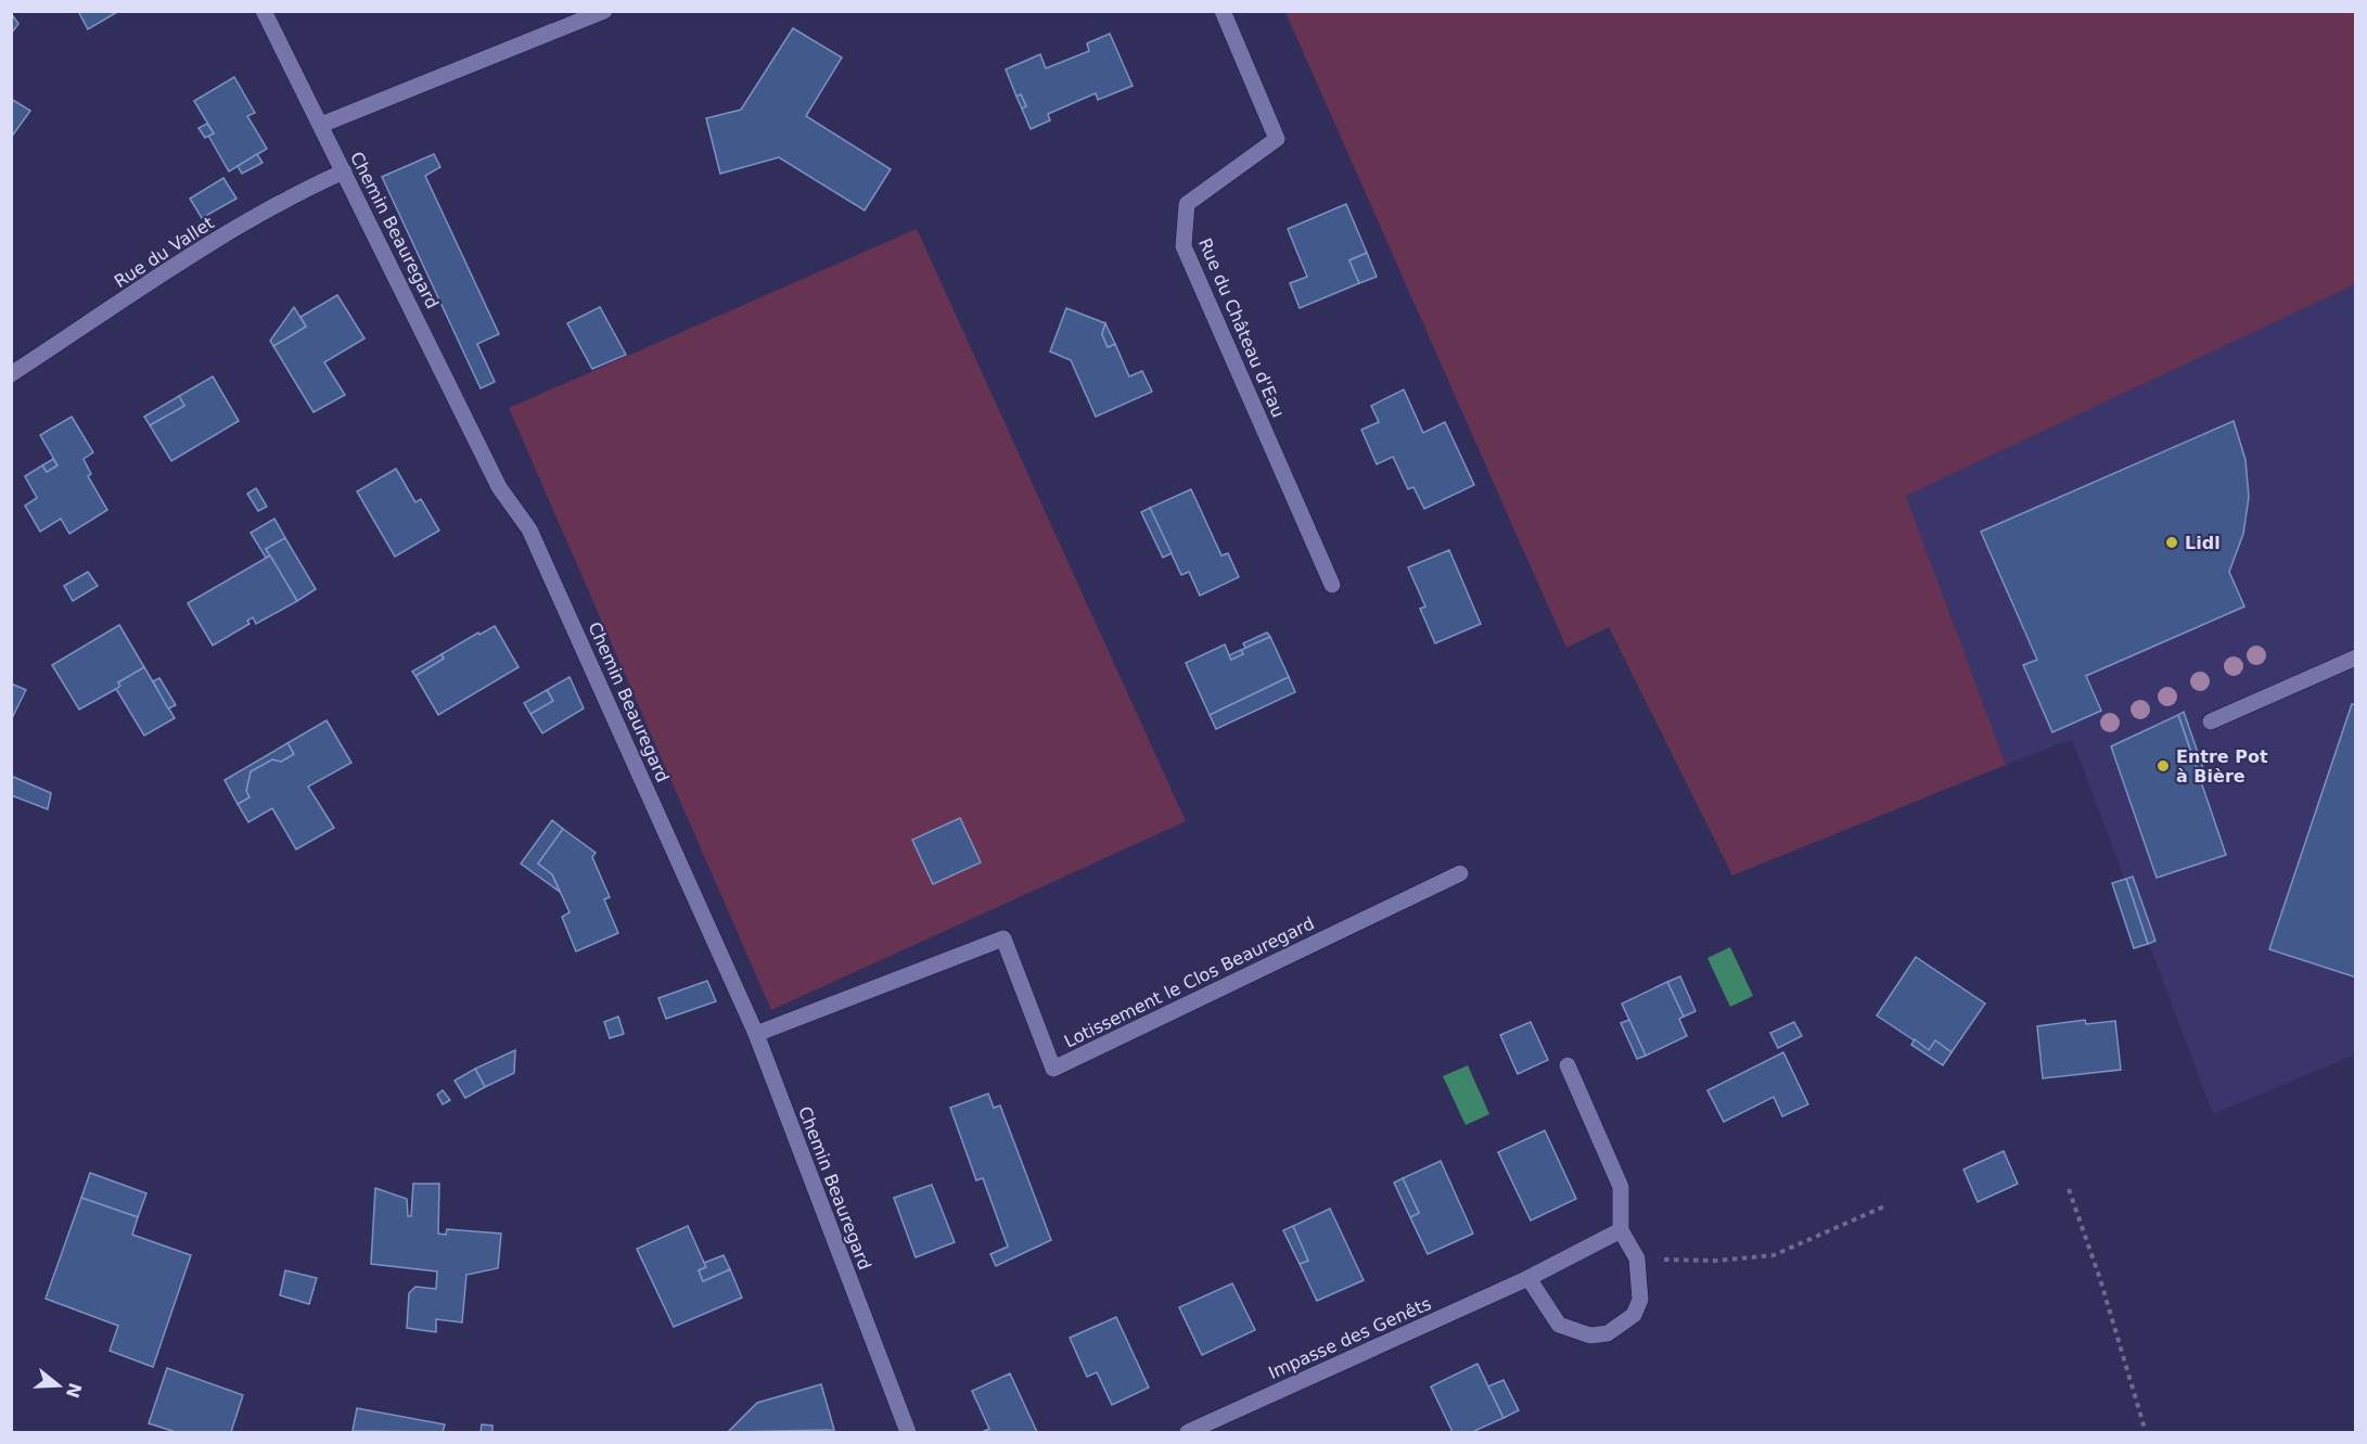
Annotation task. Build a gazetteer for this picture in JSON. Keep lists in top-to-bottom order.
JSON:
{
  "streets": {
    "street": [
      "Chemin Beauregard",
      "Rue du Vallet",
      "Rue du Château d'Eau",
      "Lotissement le Clos Beauregard",
      "Impasse des Genêts"
    ]
  },
  "crossings": [
    ["Chemin Beauregard", "Rue du Vallet"],
    ["Chemin Beauregard", "Lotissement le Clos Beauregard"]
  ],
  "places": ["Lidl", "Entre Pot à Bière"],
  "north": "right"
}
